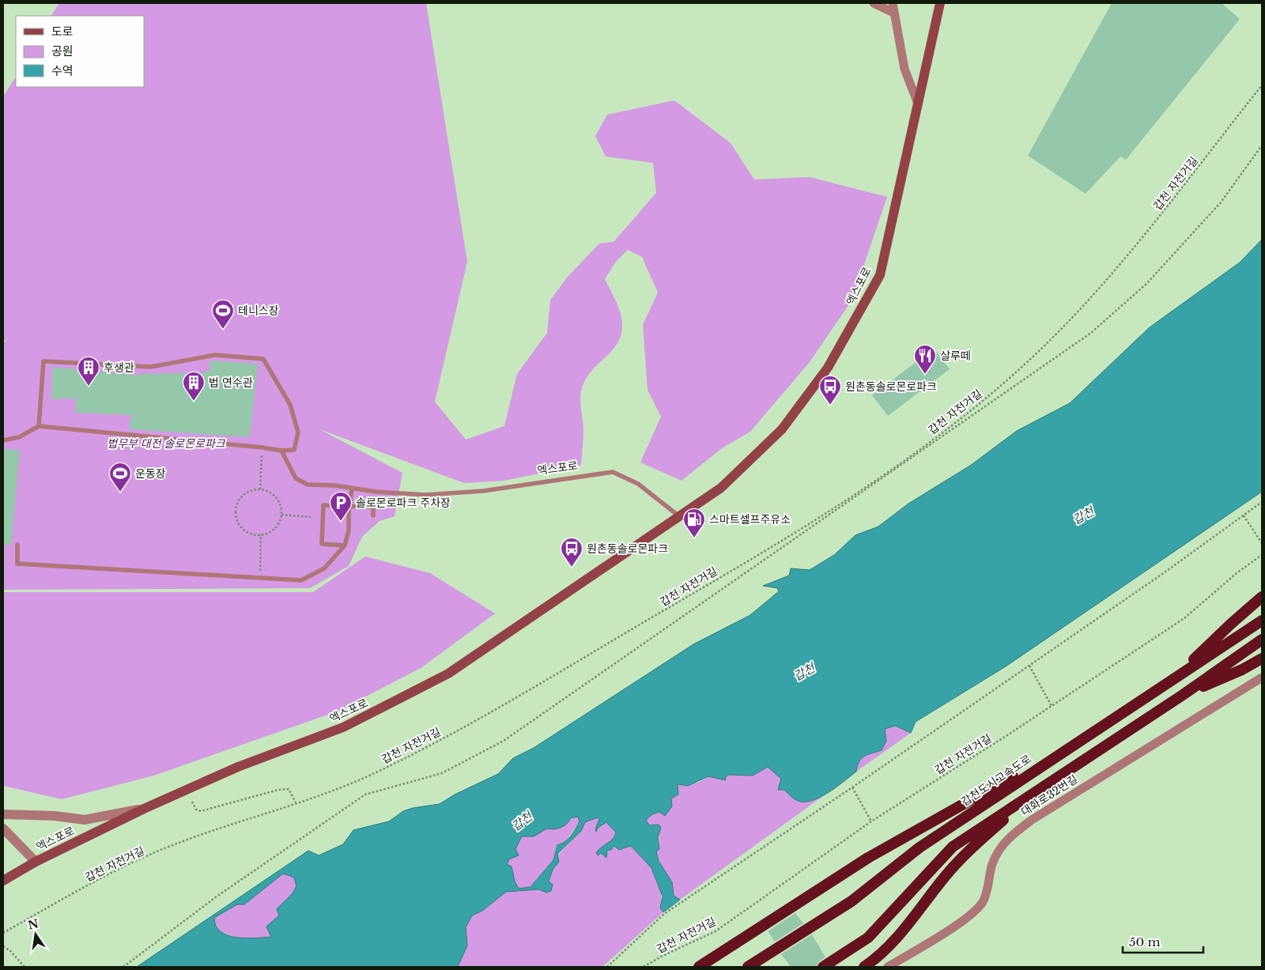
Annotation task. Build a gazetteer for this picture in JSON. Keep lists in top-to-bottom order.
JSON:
{
  "streets": {
    "highway": ["갑천도시고속도로"],
    "main road": ["엑스포로"],
    "street": ["대화로32번길"],
    "path": ["갑천 자전거길"]
  },
  "water": ["갑천"],
  "parks": ["법무부 대전 솔로몬로파크"],
  "places": {
    "sports": ["테니스장", "운동장"],
    "restaurant": ["살루떼"],
    "building": ["후생관", "법 연수관"],
    "bus stop": ["원촌동솔로몬로파크", "원촌동솔로몬파크"],
    "parking": ["솔로몬로파크 주차장"],
    "fuel station": ["스마트셀프주유소"]
  },
  "legend": ["도로", "공원", "수역"],
  "scale_bar": "50 m",
  "north": "top"
}
